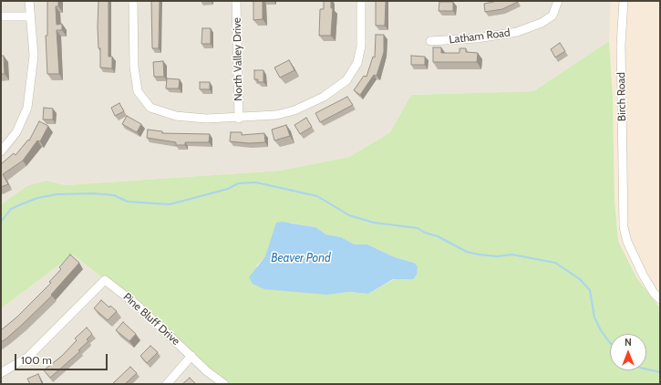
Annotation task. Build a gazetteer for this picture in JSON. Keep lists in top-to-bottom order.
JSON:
{
  "streets": {
    "street": [
      "Latham Road",
      "North Valley Drive",
      "Birch Road",
      "Pine Bluff Drive"
    ]
  },
  "water": ["Beaver Pond"],
  "scale_bar": "100 m",
  "north": "top"
}
